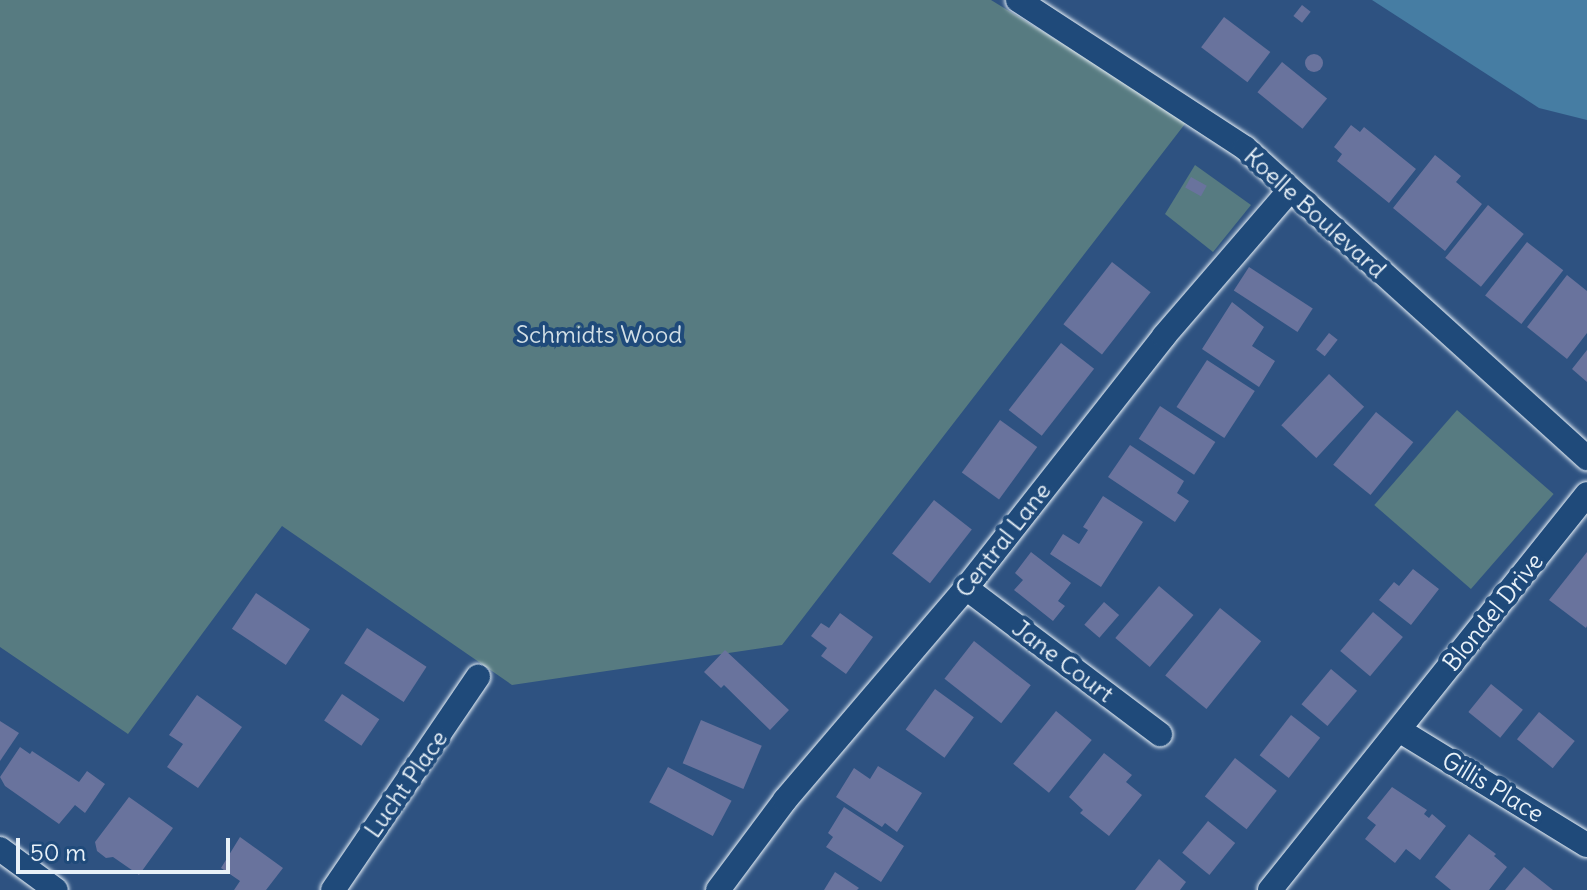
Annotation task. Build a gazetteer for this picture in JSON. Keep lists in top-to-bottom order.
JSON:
{
  "streets": {
    "street": [
      "Koelle Boulevard",
      "Central Lane",
      "Blondel Drive",
      "Jane Court",
      "Lucht Place",
      "Gillis Place"
    ]
  },
  "crossings": [
    ["Koelle Boulevard", "Central Lane"],
    ["Central Lane", "Jane Court"],
    ["Blondel Drive", "Gillis Place"]
  ],
  "parks": ["Schmidts Wood"],
  "scale_bar": "50 m"
}
